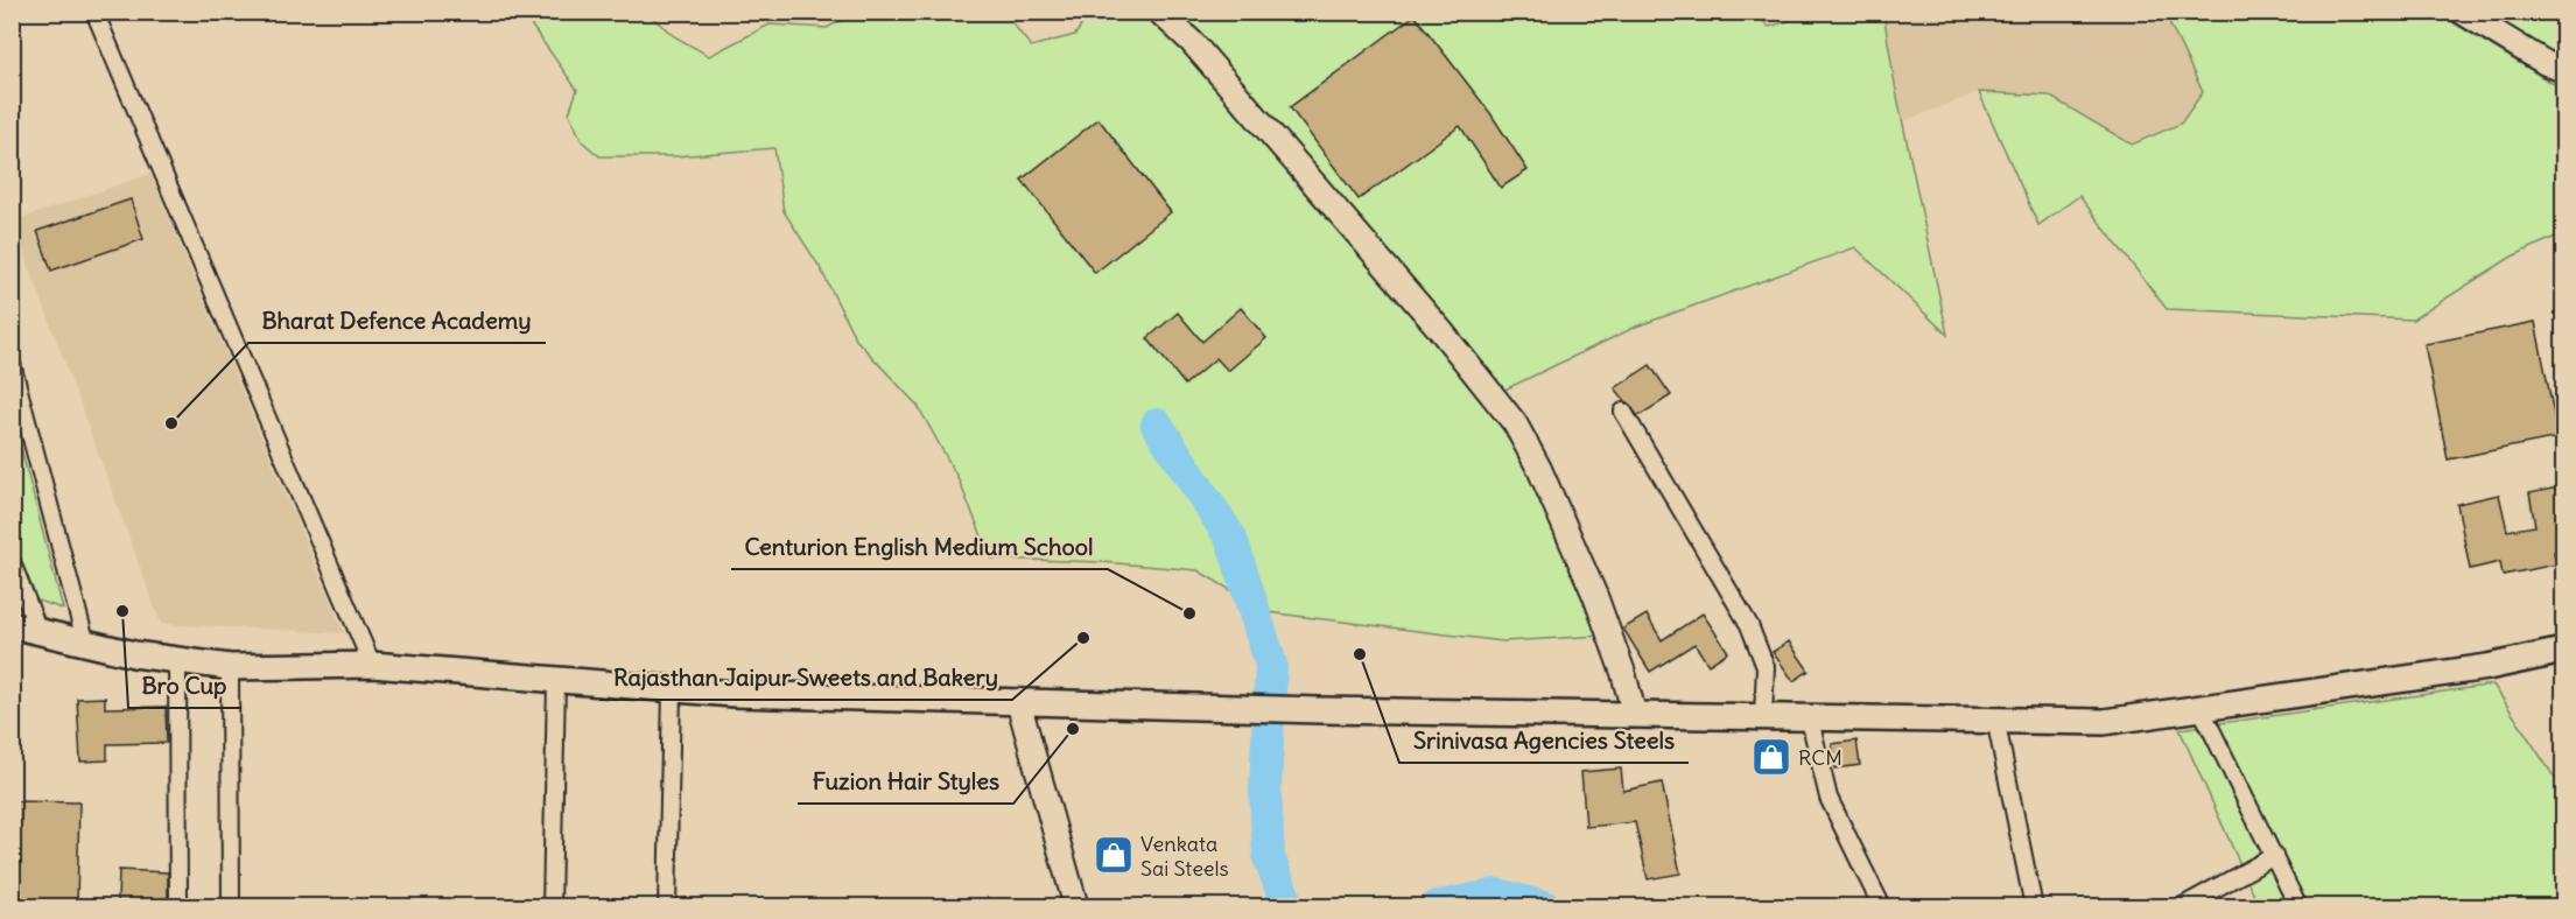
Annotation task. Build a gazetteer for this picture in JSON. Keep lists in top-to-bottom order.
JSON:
{
  "places": {
    "other": [
      "Bharat Defence Academy",
      "Bro Cup",
      "Centurion English Medium School",
      "Rajasthan Jaipur Sweets and Bakery",
      "Srinivasa Agencies Steels",
      "Fuzion Hair Styles"
    ],
    "shop": ["RCM", "Venkata Sai Steels"]
  }
}
